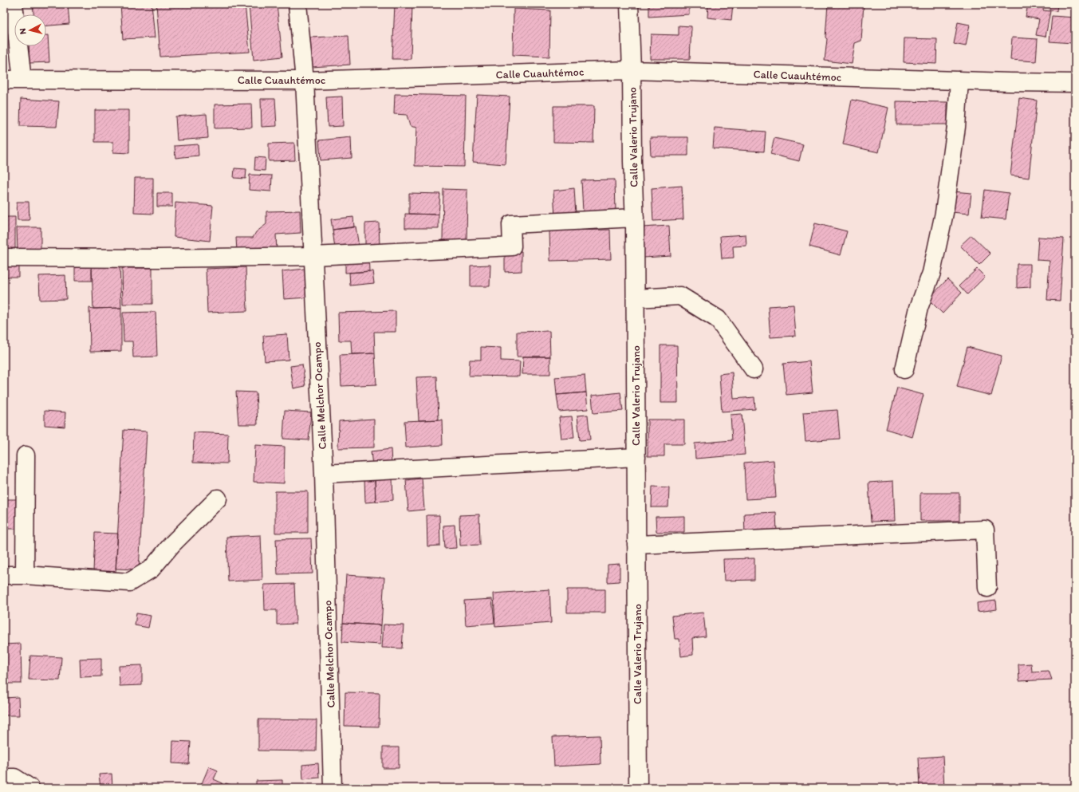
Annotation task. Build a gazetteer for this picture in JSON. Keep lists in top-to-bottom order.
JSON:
{
  "streets": {
    "street": ["Calle Cuauhtémoc", "Calle Valerio Trujano", "Calle Melchor Ocampo"]
  },
  "crossings": [
    ["Calle Cuauhtémoc", "Calle Valerio Trujano"],
    ["Calle Cuauhtémoc", "Calle Melchor Ocampo"]
  ],
  "north": "left"
}
